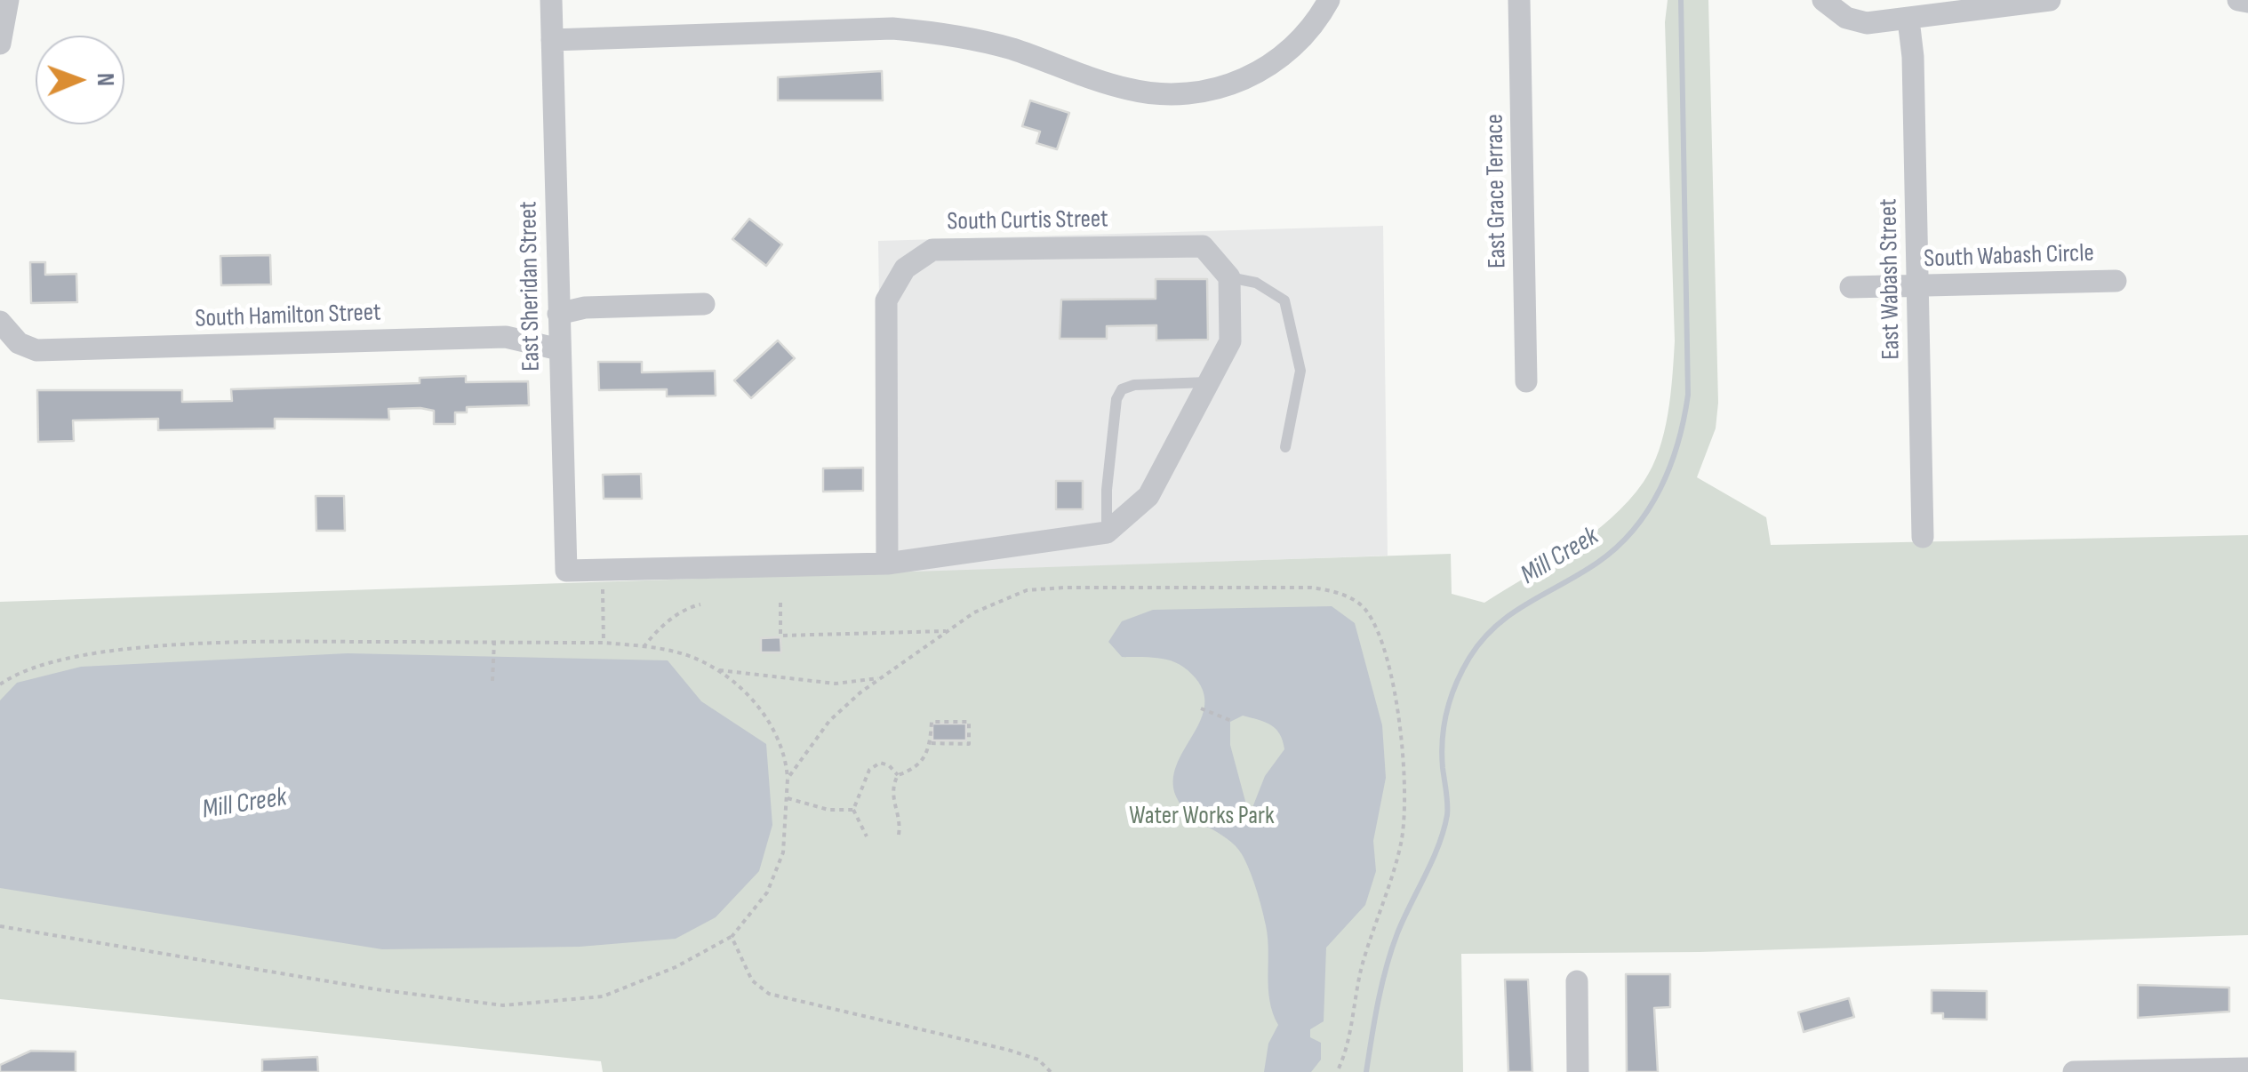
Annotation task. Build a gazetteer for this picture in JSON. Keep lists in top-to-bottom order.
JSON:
{
  "streets": {
    "street": [
      "East Grace Terrace",
      "South Curtis Street",
      "South Wabash Circle",
      "East Wabash Street",
      "East Sheridan Street",
      "South Hamilton Street"
    ]
  },
  "crossings": [
    ["South Wabash Circle", "East Wabash Street"],
    ["East Sheridan Street", "South Hamilton Street"]
  ],
  "water": ["Mill Creek"],
  "parks": ["Water Works Park"],
  "north": "right"
}
